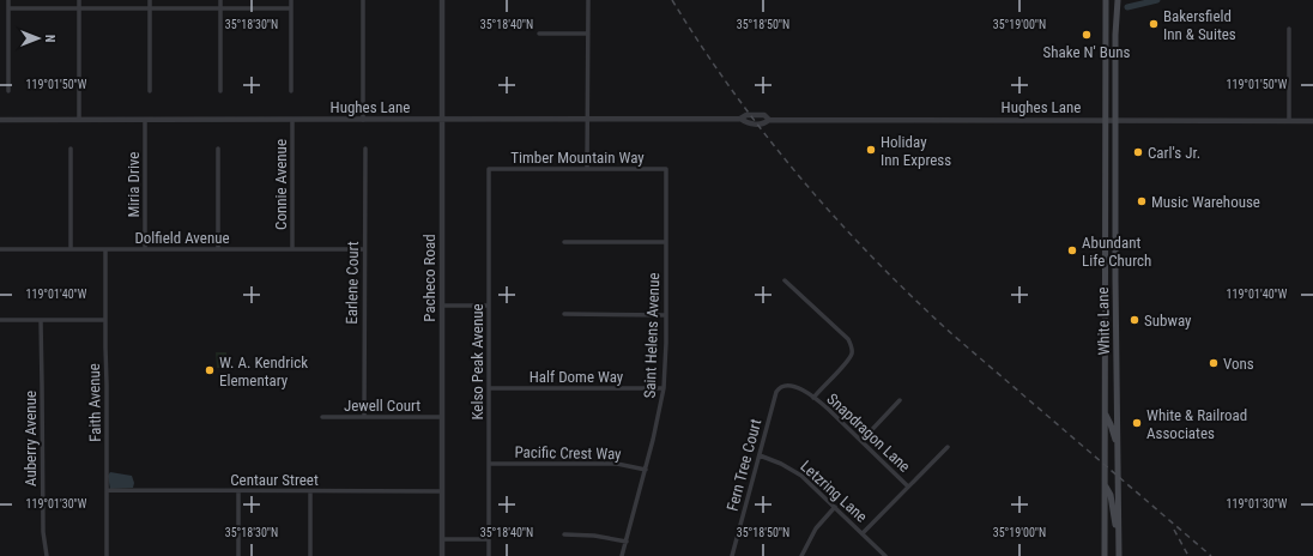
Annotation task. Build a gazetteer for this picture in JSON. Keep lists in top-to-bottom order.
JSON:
{
  "streets": {
    "main road": ["White Lane"],
    "street": [
      "Hughes Lane",
      "Timber Mountain Way",
      "Miria Drive",
      "Connie Avenue",
      "Dolfield Avenue",
      "Pacheco Road",
      "Earlene Court",
      "Saint Helens Avenue",
      "Kelso Peak Avenue",
      "Half Dome Way",
      "Faith Avenue",
      "Jewell Court",
      "Snapdragon Lane",
      "Auberry Avenue",
      "Pacific Crest Way",
      "Fern Tree Court",
      "Centaur Street",
      "Letzring Lane"
    ]
  },
  "crossings": [
    ["Hughes Lane", "Miria Drive"],
    ["Hughes Lane", "Connie Avenue"],
    ["Hughes Lane", "Pacheco Road"],
    ["Hughes Lane", "White Lane"],
    ["Timber Mountain Way", "Saint Helens Avenue"],
    ["Timber Mountain Way", "Kelso Peak Avenue"],
    ["Miria Drive", "Dolfield Avenue"],
    ["Connie Avenue", "Dolfield Avenue"],
    ["Dolfield Avenue", "Earlene Court"],
    ["Dolfield Avenue", "Faith Avenue"],
    ["Pacheco Road", "Jewell Court"],
    ["Pacheco Road", "Centaur Street"],
    ["Earlene Court", "Jewell Court"],
    ["Saint Helens Avenue", "Half Dome Way"],
    ["Saint Helens Avenue", "Pacific Crest Way"],
    ["Kelso Peak Avenue", "Half Dome Way"],
    ["Kelso Peak Avenue", "Pacific Crest Way"],
    ["Faith Avenue", "Centaur Street"],
    ["Snapdragon Lane", "Fern Tree Court"],
    ["Fern Tree Court", "Letzring Lane"]
  ],
  "places": [
    "Bakersfield Inn & Suites",
    "Shake N' Buns",
    "Holiday Inn Express",
    "Carl's Jr.",
    "Music Warehouse",
    "Abundant Life Church",
    "Subway",
    "Vons",
    "W. A. Kendrick Elementary",
    "White & Railroad Associates"
  ],
  "north": "right",
  "coordinates": [
    "35°18'30\"N",
    "35°18'40\"N",
    "35°18'50\"N",
    "35°19'00\"N",
    "119°01'50\"W",
    "119°01'40\"W",
    "119°01'30\"W"
  ]
}
